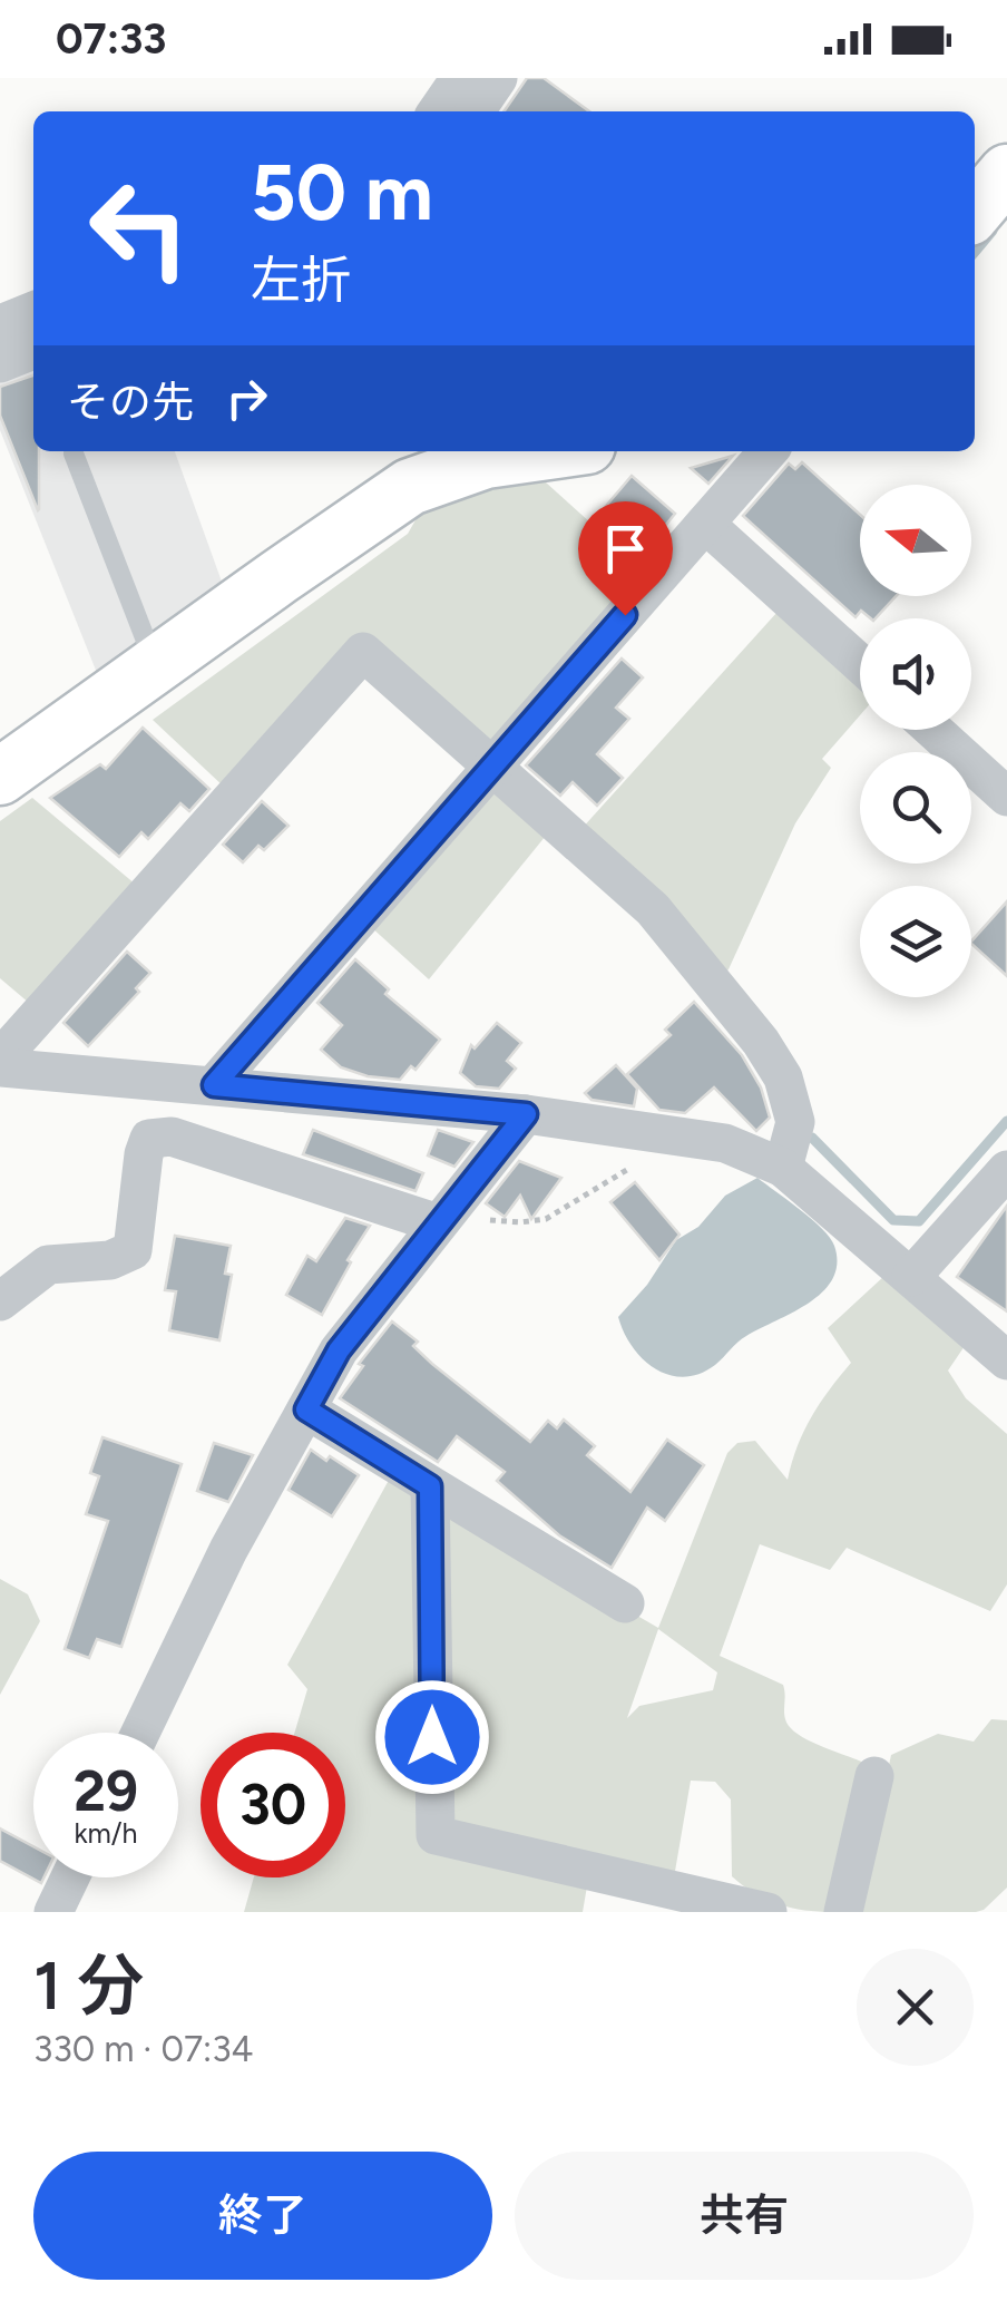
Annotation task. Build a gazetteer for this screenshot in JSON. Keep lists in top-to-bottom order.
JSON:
{
  "north": "left",
  "page": {
    "status": "07:33",
    "turn": ["50 m", "左折"],
    "then": "その先",
    "speed": "29 km/h",
    "limit": "30",
    "heading": ["1 分", "330 m · 07:34"],
    "buttons": ["終了", "共有"]
  }
}
